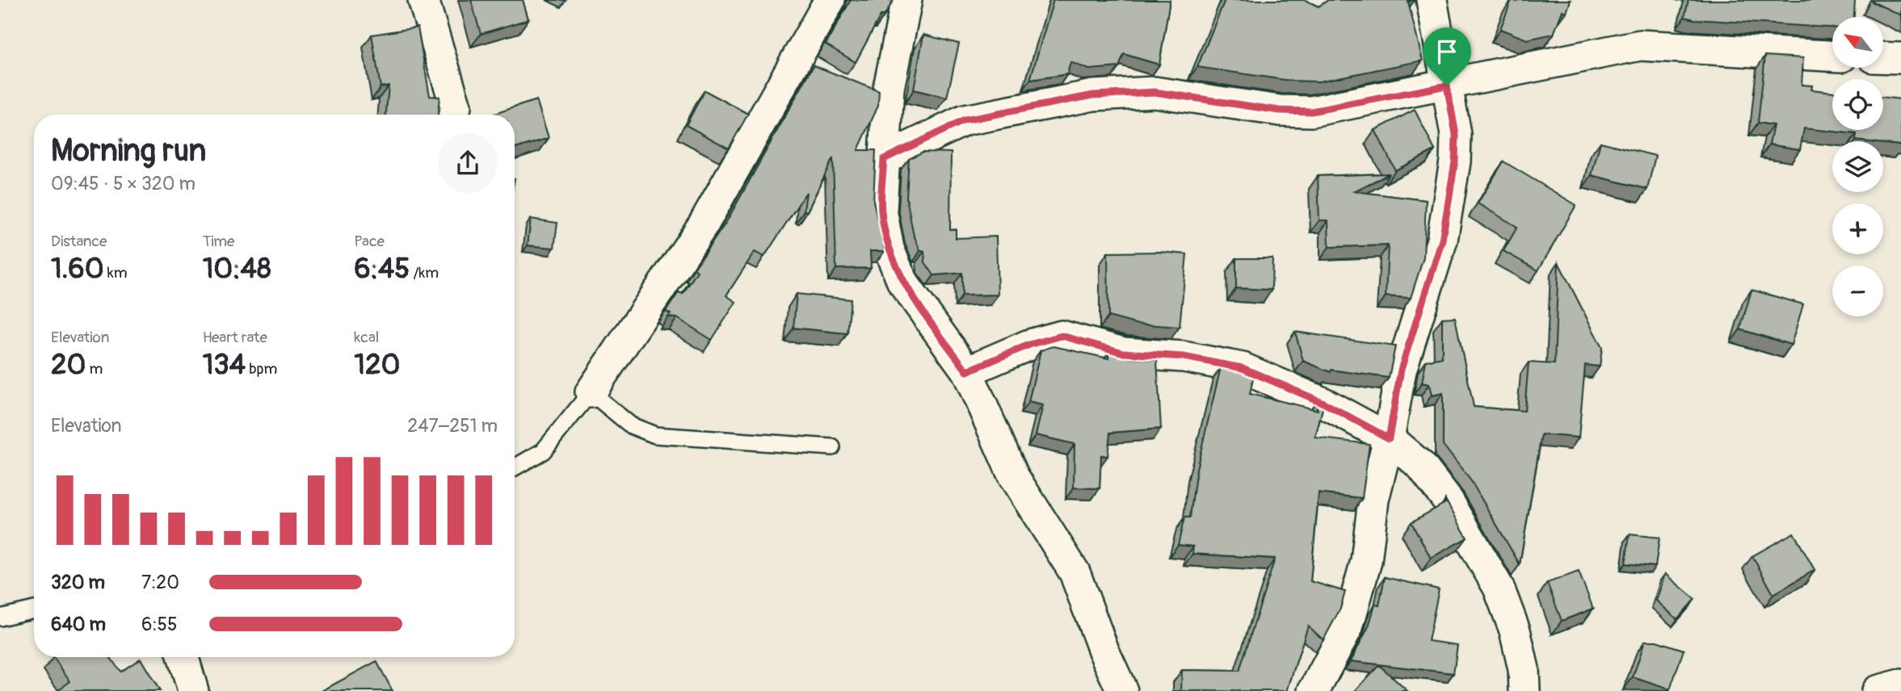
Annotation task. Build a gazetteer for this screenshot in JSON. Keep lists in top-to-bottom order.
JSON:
{
  "north": "top left",
  "page": {
    "map_buttons": ["+", "−"],
    "heading": ["Morning run", "09:45 · 5 × 320 m"],
    "stats": [
      ["Distance", "1.60 km"],
      ["Time", "10:48"],
      ["Pace", "6:45 /km"],
      ["Elevation", "20 m"],
      ["Heart rate", "134 bpm"],
      ["kcal", "120"]
    ],
    "chart": ["Elevation", "247–251 m"],
    "list": [
      {
        "name": "320 m",
        "note": "7:20"
      },
      {
        "name": "640 m",
        "note": "6:55"
      }
    ]
  }
}
